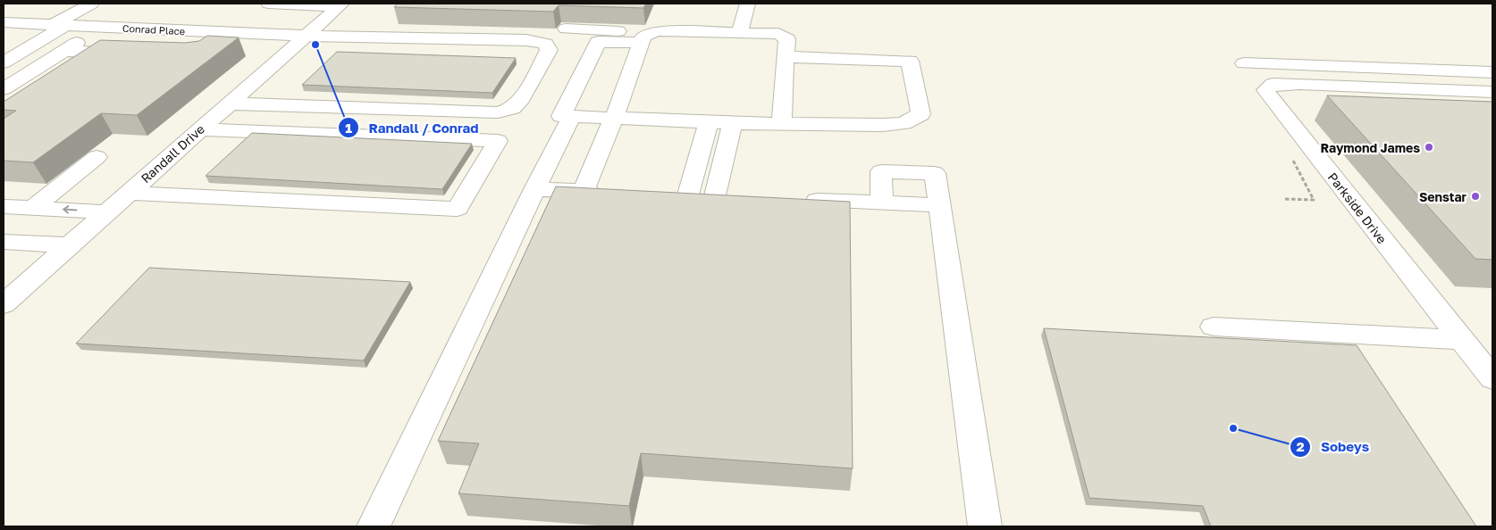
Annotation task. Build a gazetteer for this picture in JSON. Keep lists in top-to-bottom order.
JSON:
{
  "streets": {
    "street": ["Conrad Place", "Randall Drive", "Parkside Drive"]
  },
  "crossings": [
    ["Conrad Place", "Randall Drive"]
  ],
  "places": [
    "Randall / Conrad",
    "Raymond James",
    "Senstar",
    "Sobeys"
  ]
}
